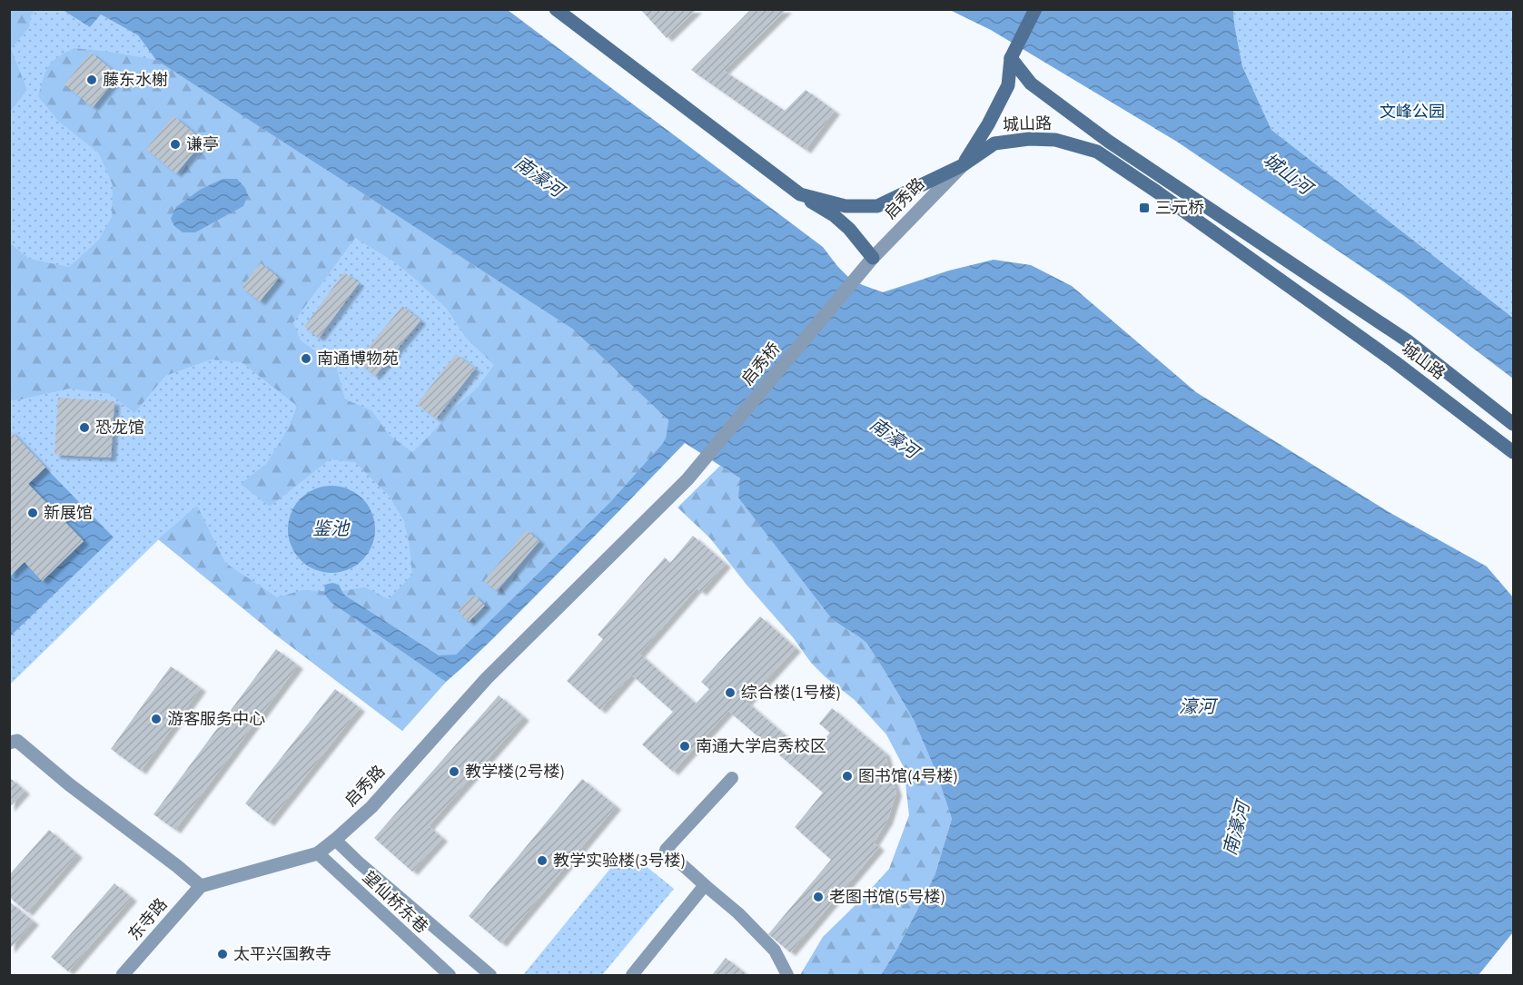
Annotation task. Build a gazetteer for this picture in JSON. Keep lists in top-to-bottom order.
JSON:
{
  "streets": {
    "main road": ["城山路"],
    "street": ["启秀路", "启秀桥", "东寺路"],
    "lane": ["望仙桥东巷"]
  },
  "crossings": [
    ["城山路", "启秀路"],
    ["启秀路", "启秀桥"],
    ["启秀路", "望仙桥东巷"],
    ["启秀路", "东寺路"]
  ],
  "water": [
    "城山河",
    "南濠河",
    "鉴池",
    "濠河"
  ],
  "parks": ["文峰公园"],
  "places": {
    "other": [
      "藤东水榭",
      "谦亭",
      "南通博物苑",
      "恐龙馆",
      "新展馆",
      "综合楼(1号楼)",
      "游客服务中心",
      "南通大学启秀校区",
      "教学楼(2号楼)",
      "图书馆(4号楼)",
      "教学实验楼(3号楼)",
      "老图书馆(5号楼)",
      "太平兴国教寺"
    ],
    "transit": ["三元桥"]
  }
}
